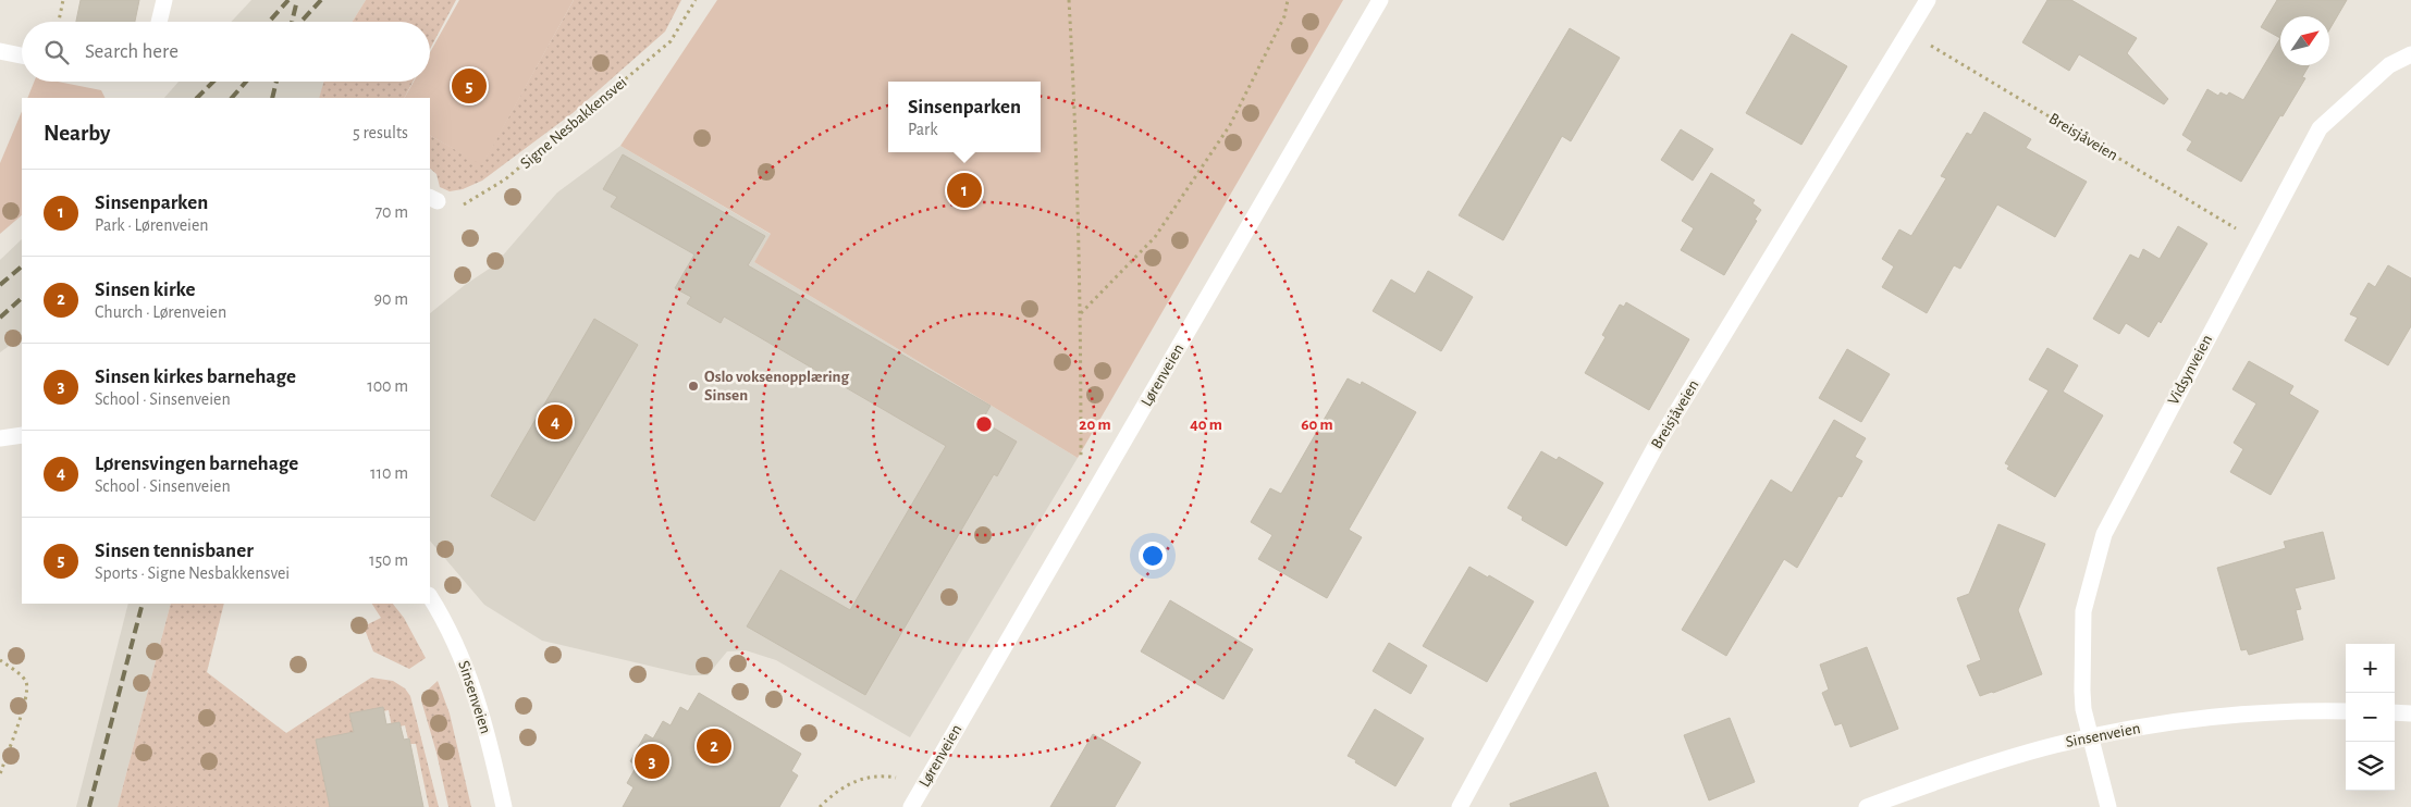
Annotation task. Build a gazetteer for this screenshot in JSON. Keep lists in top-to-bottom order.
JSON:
{
  "streets": {
    "street": [
      "Breisjåveien",
      "Vidsynveien",
      "Lørenveien",
      "Sinsenveien"
    ],
    "path": ["Signe Nesbakkensvei"]
  },
  "crossings": [
    ["Breisjåveien", "Vidsynveien"],
    ["Vidsynveien", "Sinsenveien"]
  ],
  "places": ["Oslo voksenopplæring Sinsen"],
  "north": "top right",
  "page": {
    "search": "Search here",
    "pins": [
      "5",
      "1",
      "4",
      "2",
      "3"
    ],
    "popup": ["Sinsenparken", "Park"],
    "heading": ["Nearby", "5 results"],
    "list": [
      {
        "mark": "1",
        "name": "Sinsenparken",
        "note": "Park · Lørenveien",
        "value": "70 m"
      },
      {
        "mark": "2",
        "name": "Sinsen kirke",
        "note": "Church · Lørenveien",
        "value": "90 m"
      },
      {
        "mark": "3",
        "name": "Sinsen kirkes barnehage",
        "note": "School · Sinsenveien",
        "value": "100 m"
      },
      {
        "mark": "4",
        "name": "Lørensvingen barnehage",
        "note": "School · Sinsenveien",
        "value": "110 m"
      },
      {
        "mark": "5",
        "name": "Sinsen tennisbaner",
        "note": "Sports · Signe Nesbakkensvei",
        "value": "150 m"
      }
    ],
    "map_buttons": ["+", "−"]
  },
  "rings": ["20 m", "40 m", "60 m"]
}
